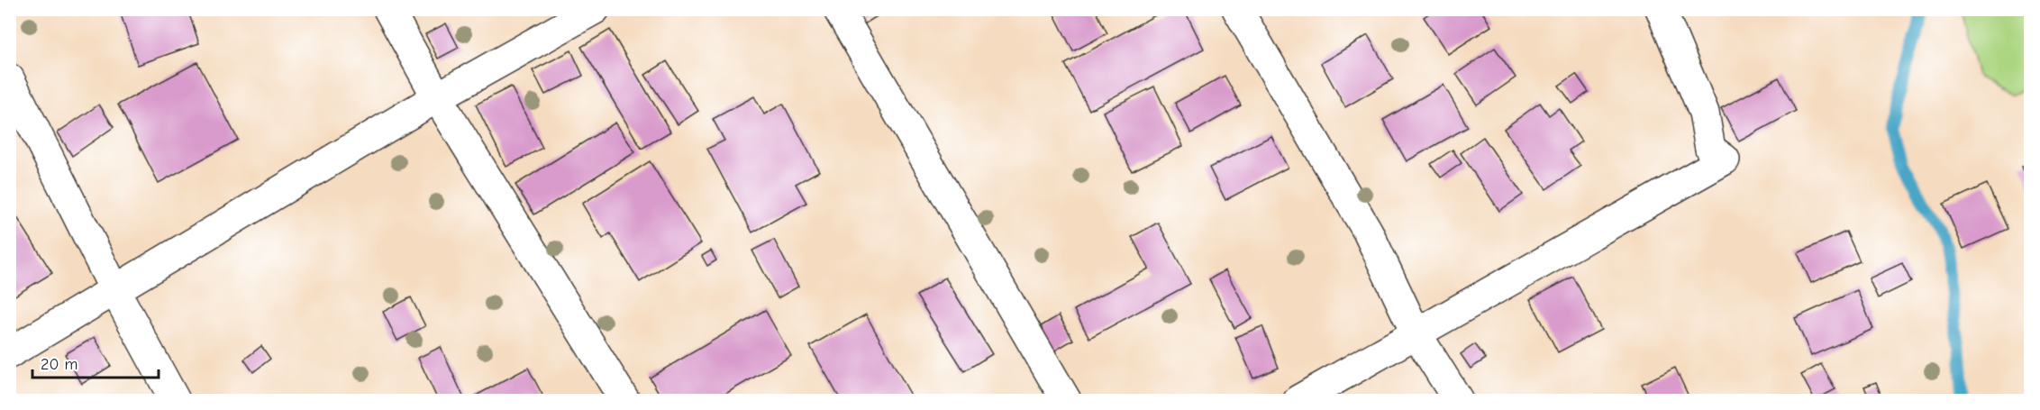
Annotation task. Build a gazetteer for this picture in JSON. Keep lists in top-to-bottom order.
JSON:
{
  "scale_bar": "20 m"
}
